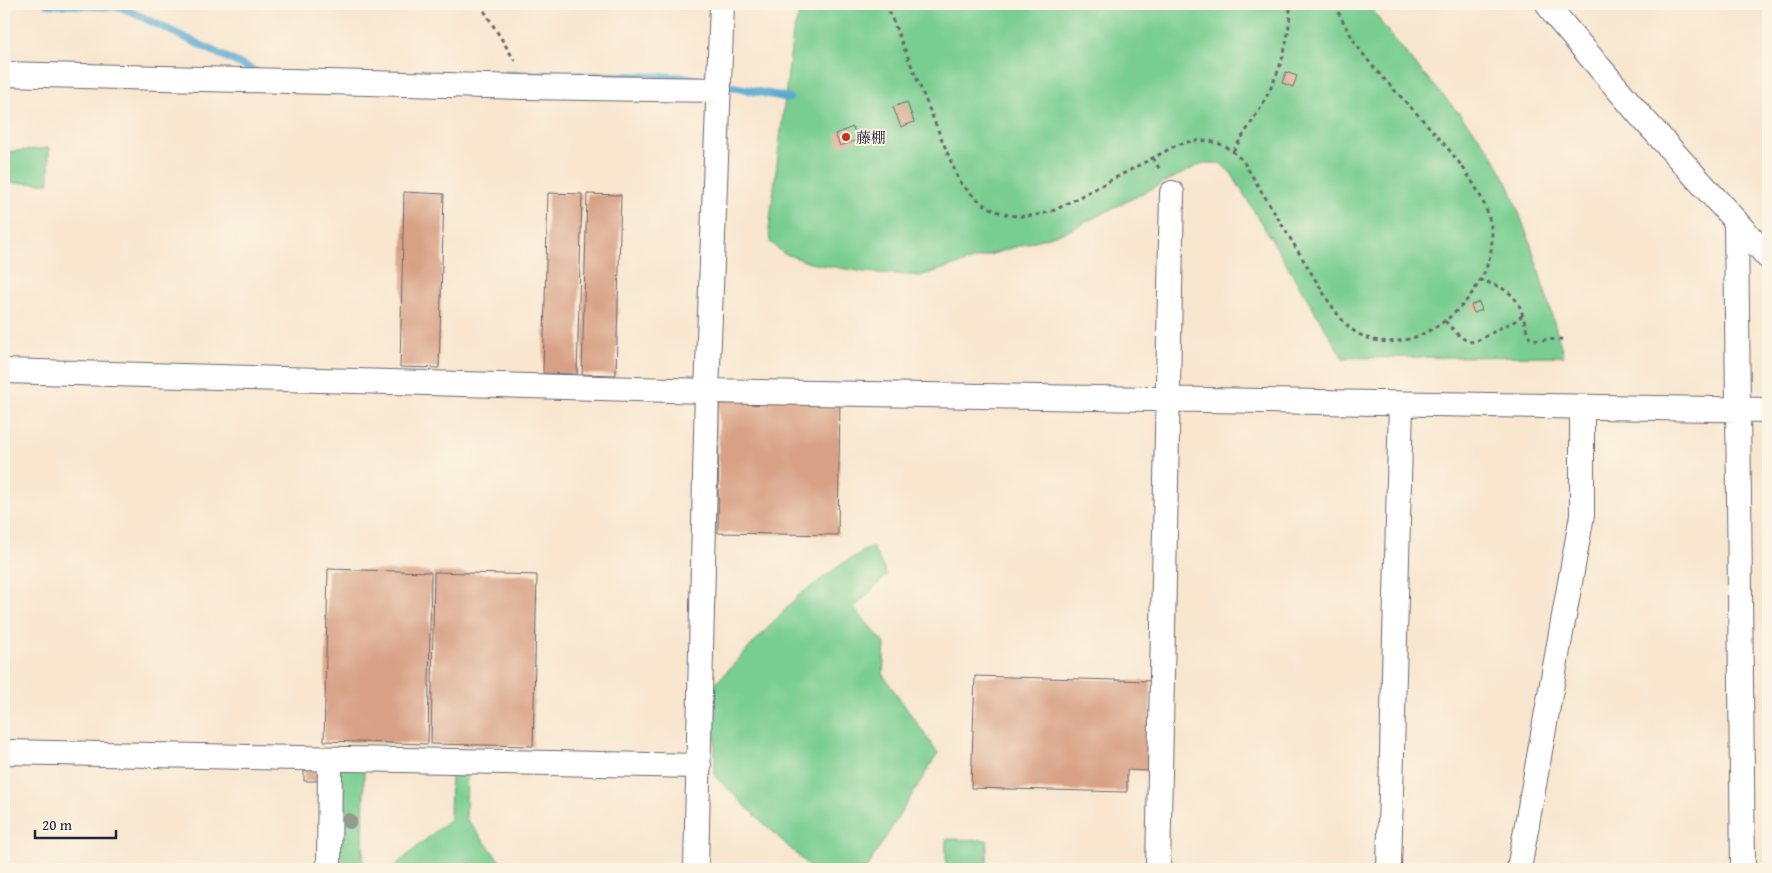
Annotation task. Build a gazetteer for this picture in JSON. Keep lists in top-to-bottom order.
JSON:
{
  "places": ["藤棚"],
  "scale_bar": "20 m"
}
